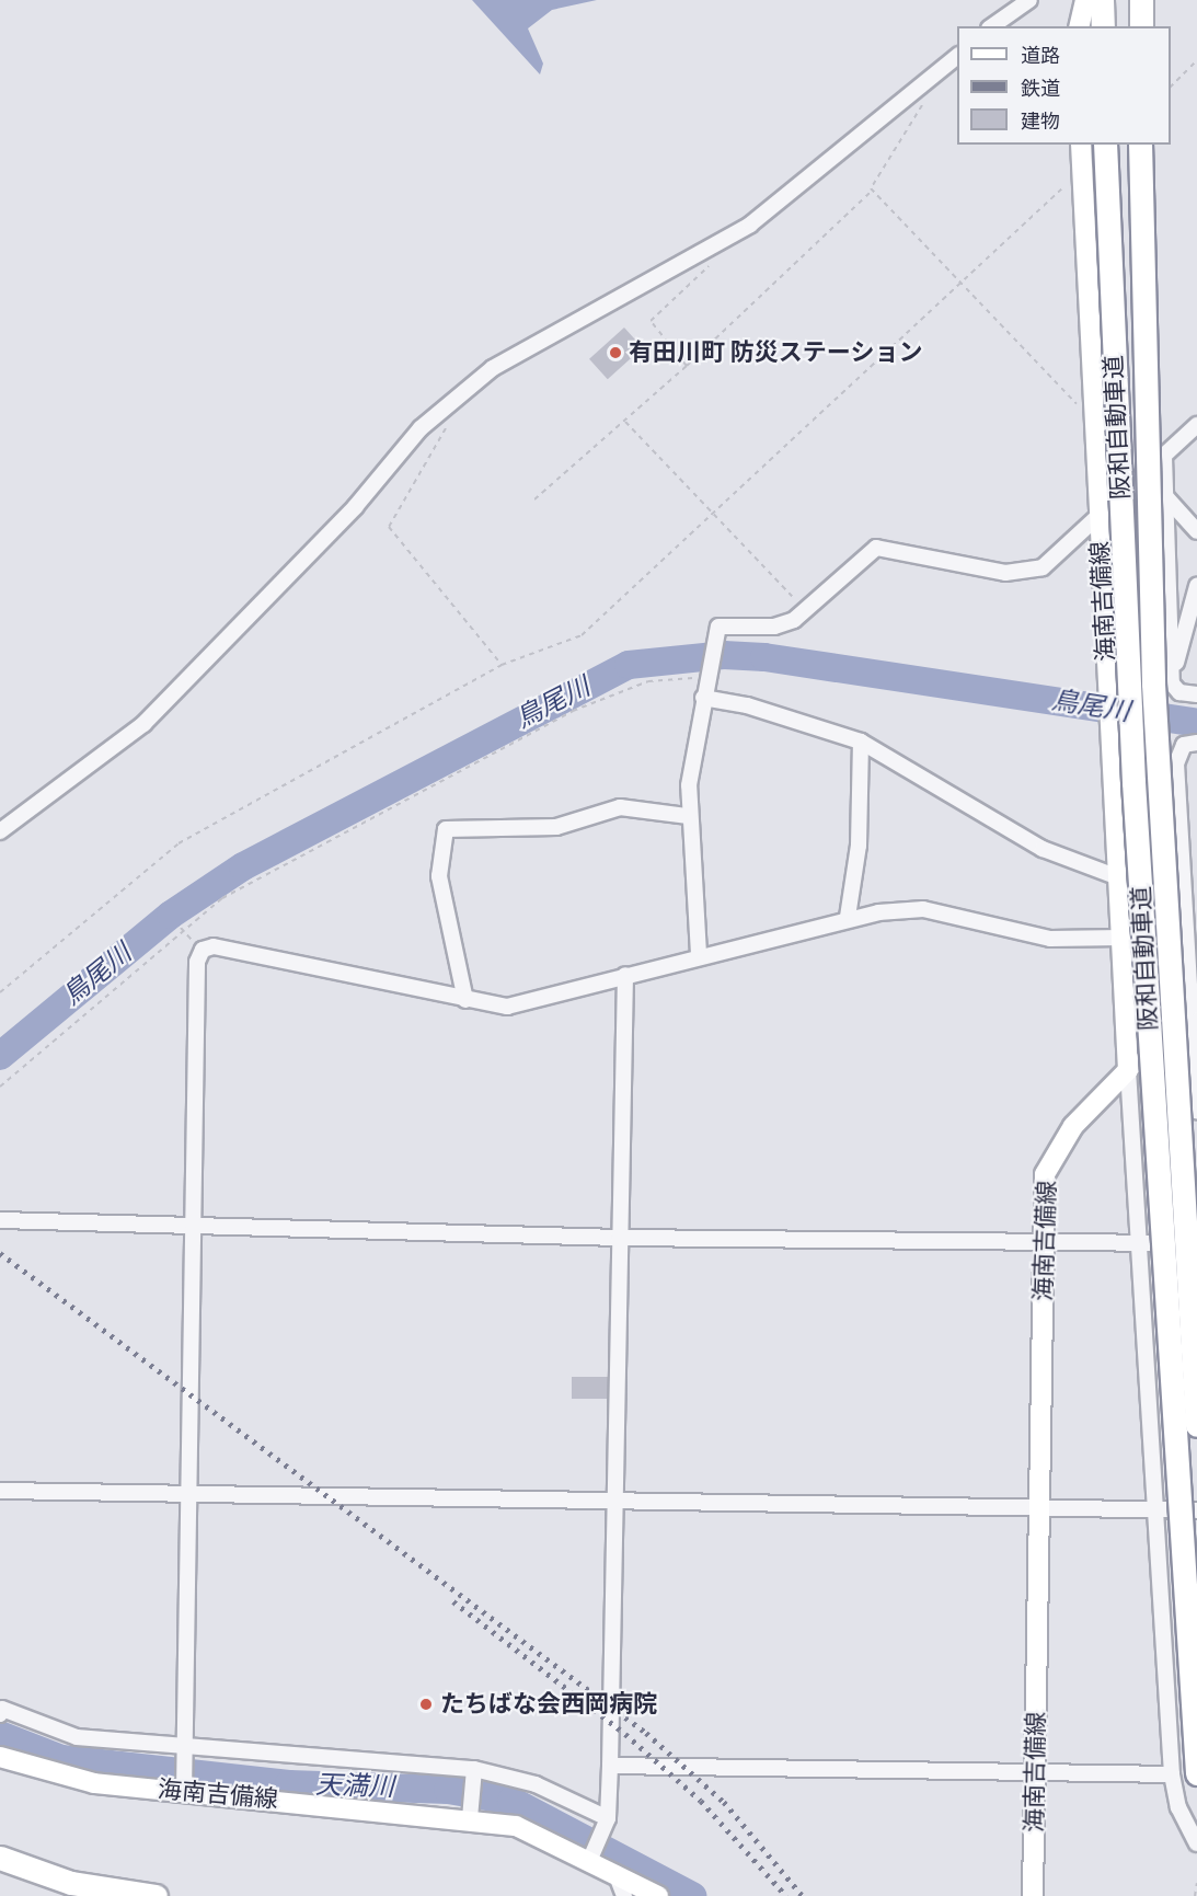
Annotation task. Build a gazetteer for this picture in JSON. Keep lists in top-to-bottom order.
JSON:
{
  "streets": {
    "highway": ["阪和自動車道"],
    "main road": ["海南吉備線"]
  },
  "water": ["鳥尾川", "天満川"],
  "places": ["有田川町 防災ステーション", "たちばな会西岡病院"],
  "legend": ["道路", "鉄道", "建物"]
}
